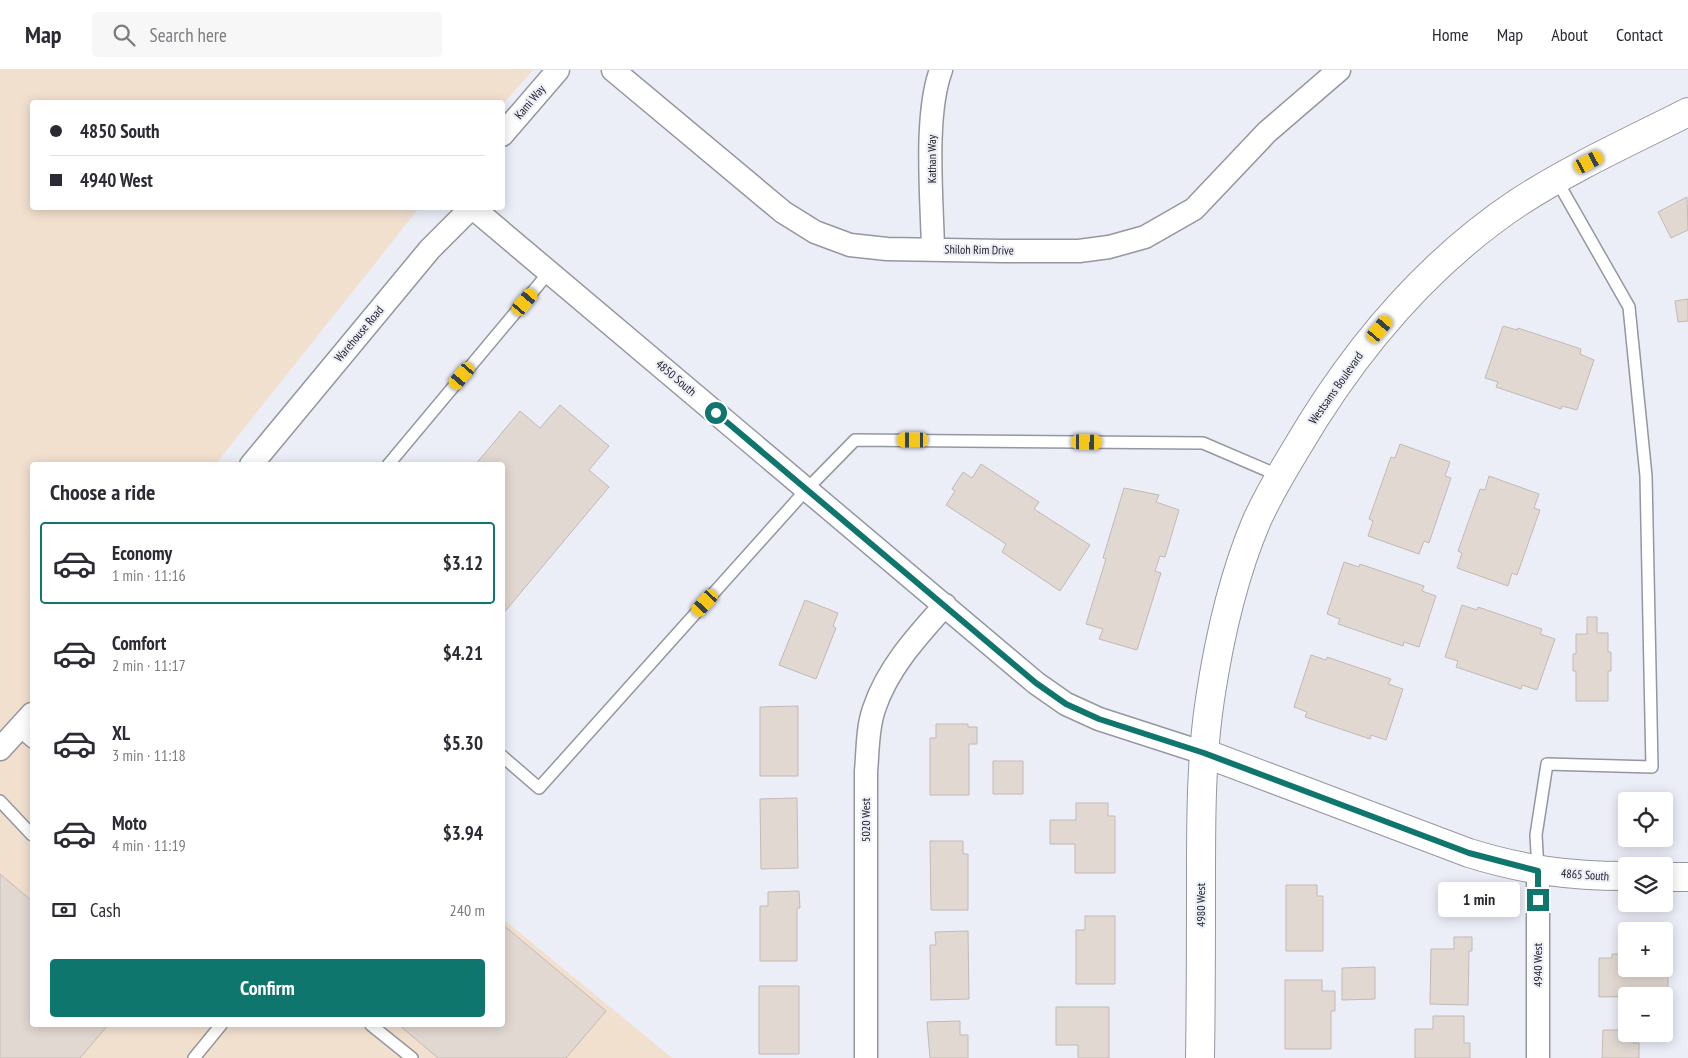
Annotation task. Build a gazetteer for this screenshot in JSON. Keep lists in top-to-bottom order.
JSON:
{
  "streets": {
    "street": [
      "Kami Way",
      "Kathan Way",
      "Shiloh Rim Drive",
      "Warehouse Road",
      "4850 South",
      "Westsams Boulevard",
      "5020 West",
      "4865 South",
      "4980 West",
      "4940 West"
    ]
  },
  "crossings": [
    ["Kathan Way", "Shiloh Rim Drive"],
    ["4850 South", "Westsams Boulevard"],
    ["4850 South", "5020 West"],
    ["4850 South", "4865 South"],
    ["4850 South", "4980 West"],
    ["Westsams Boulevard", "4865 South"],
    ["Westsams Boulevard", "4980 West"],
    ["4865 South", "4980 West"],
    ["4865 South", "4940 West"]
  ],
  "page": {
    "header": "Map",
    "search": "Search here",
    "nav": [
      "Home",
      "Map",
      "About",
      "Contact"
    ],
    "banner": ["4850 South", "4940 West"],
    "heading": "Choose a ride",
    "list": [
      {
        "name": "Economy",
        "note": "1 min · 11:16",
        "value": "$3.12"
      },
      {
        "name": "Comfort",
        "note": "2 min · 11:17",
        "value": "$4.21"
      },
      {
        "name": "XL",
        "note": "3 min · 11:18",
        "value": "$5.30"
      },
      {
        "name": "Moto",
        "note": "4 min · 11:19",
        "value": "$3.94"
      }
    ],
    "map_buttons": ["+", "−"],
    "bubble": "1 min",
    "pay": ["Cash", "240 m"],
    "buttons": "Confirm"
  }
}
